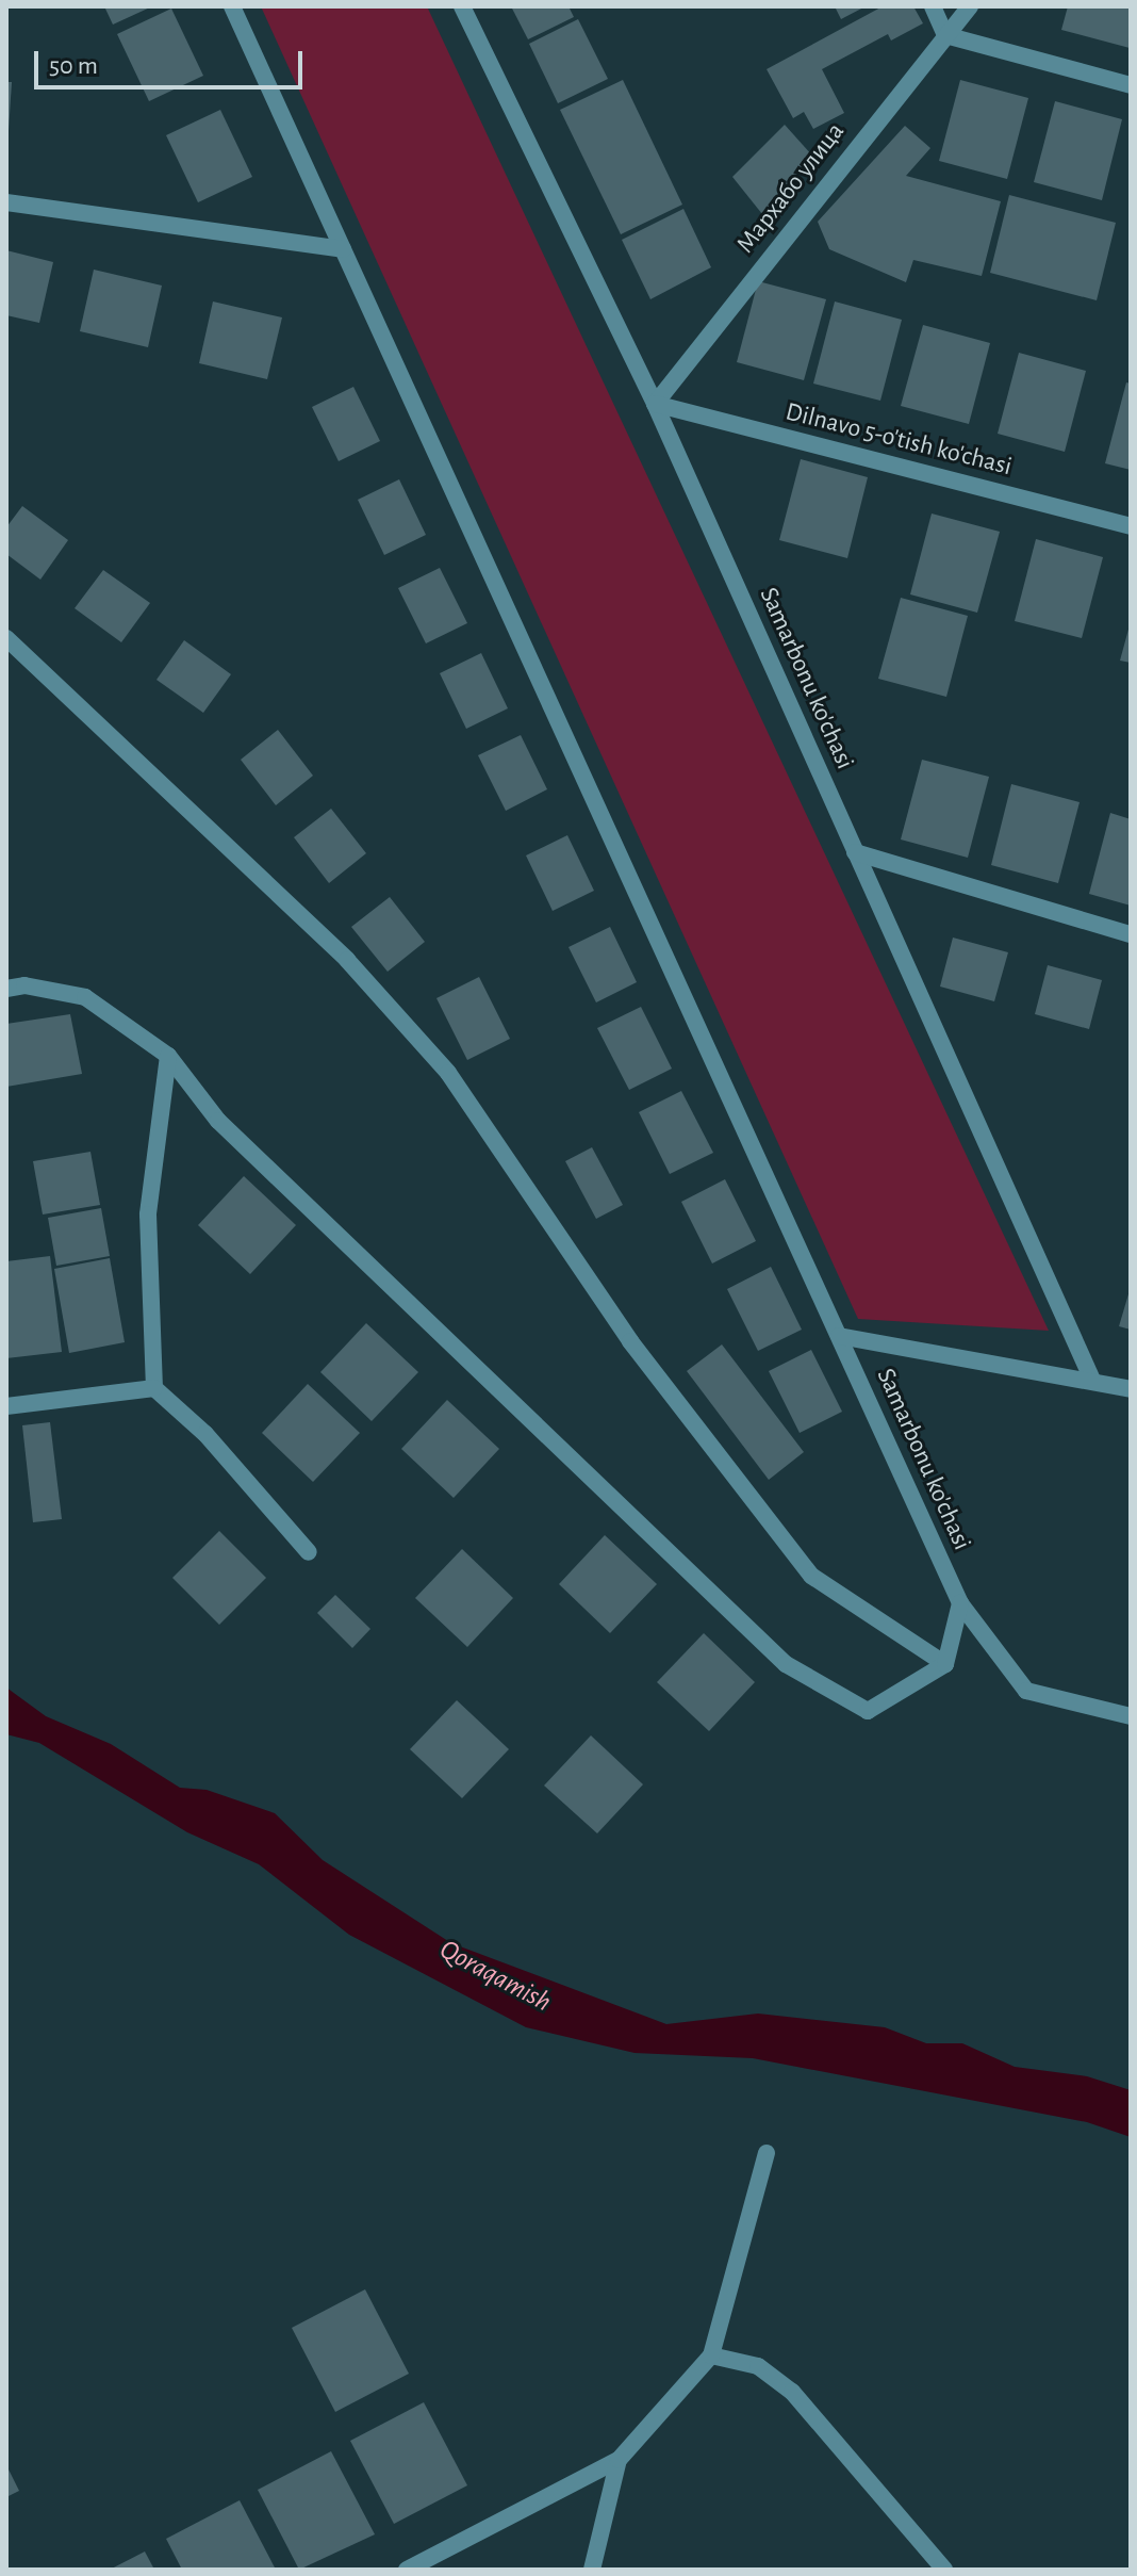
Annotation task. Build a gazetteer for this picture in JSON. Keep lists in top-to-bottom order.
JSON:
{
  "streets": {
    "street": ["Мархабо улица", "Dilnavo 5-o'tish ko'chasi", "Samarbonu ko'chasi"]
  },
  "crossings": [
    ["Мархабо улица", "Dilnavo 5-o'tish ko'chasi"],
    ["Мархабо улица", "Samarbonu ko'chasi"],
    ["Dilnavo 5-o'tish ko'chasi", "Samarbonu ko'chasi"]
  ],
  "water": ["Qoraqamish"],
  "scale_bar": "50 m"
}
